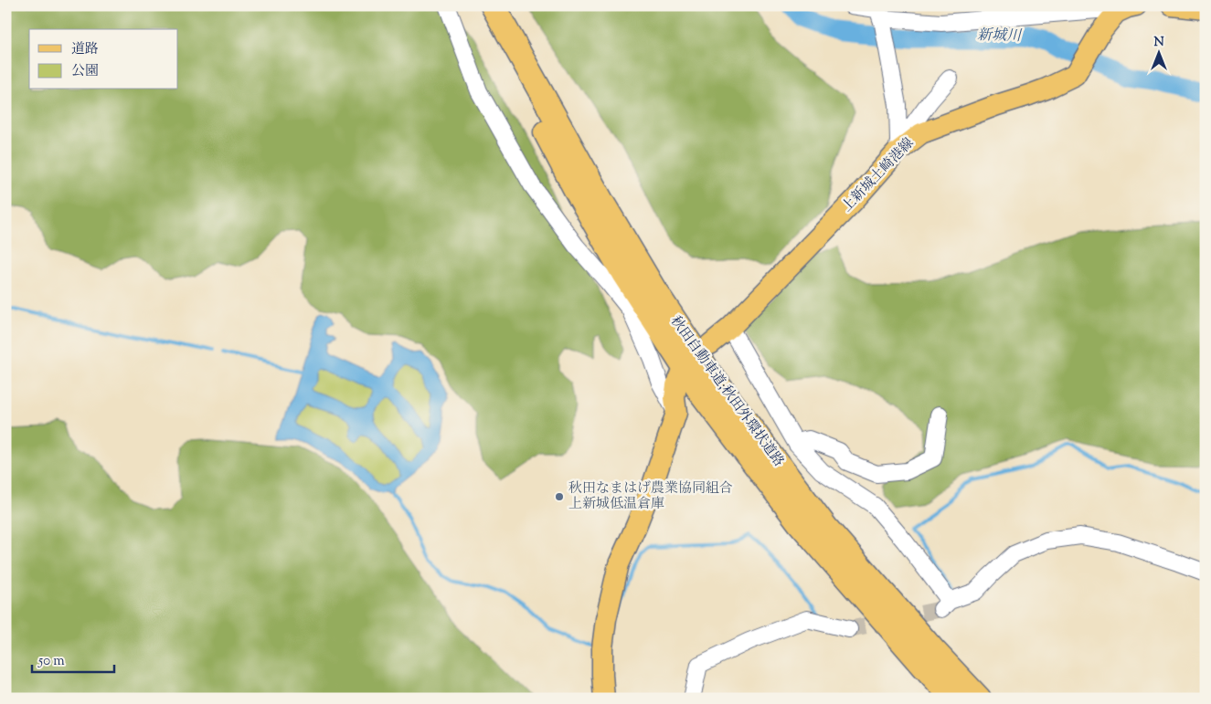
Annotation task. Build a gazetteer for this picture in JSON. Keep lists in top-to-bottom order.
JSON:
{
  "streets": {
    "highway": ["秋田自動車道;秋田外環状道路"],
    "main road": ["上新城土崎港線"]
  },
  "water": ["新城川"],
  "places": ["秋田なまはげ農業協同組合 上新城低温倉庫"],
  "legend": ["道路", "公園"],
  "scale_bar": "50 m",
  "north": "top"
}
